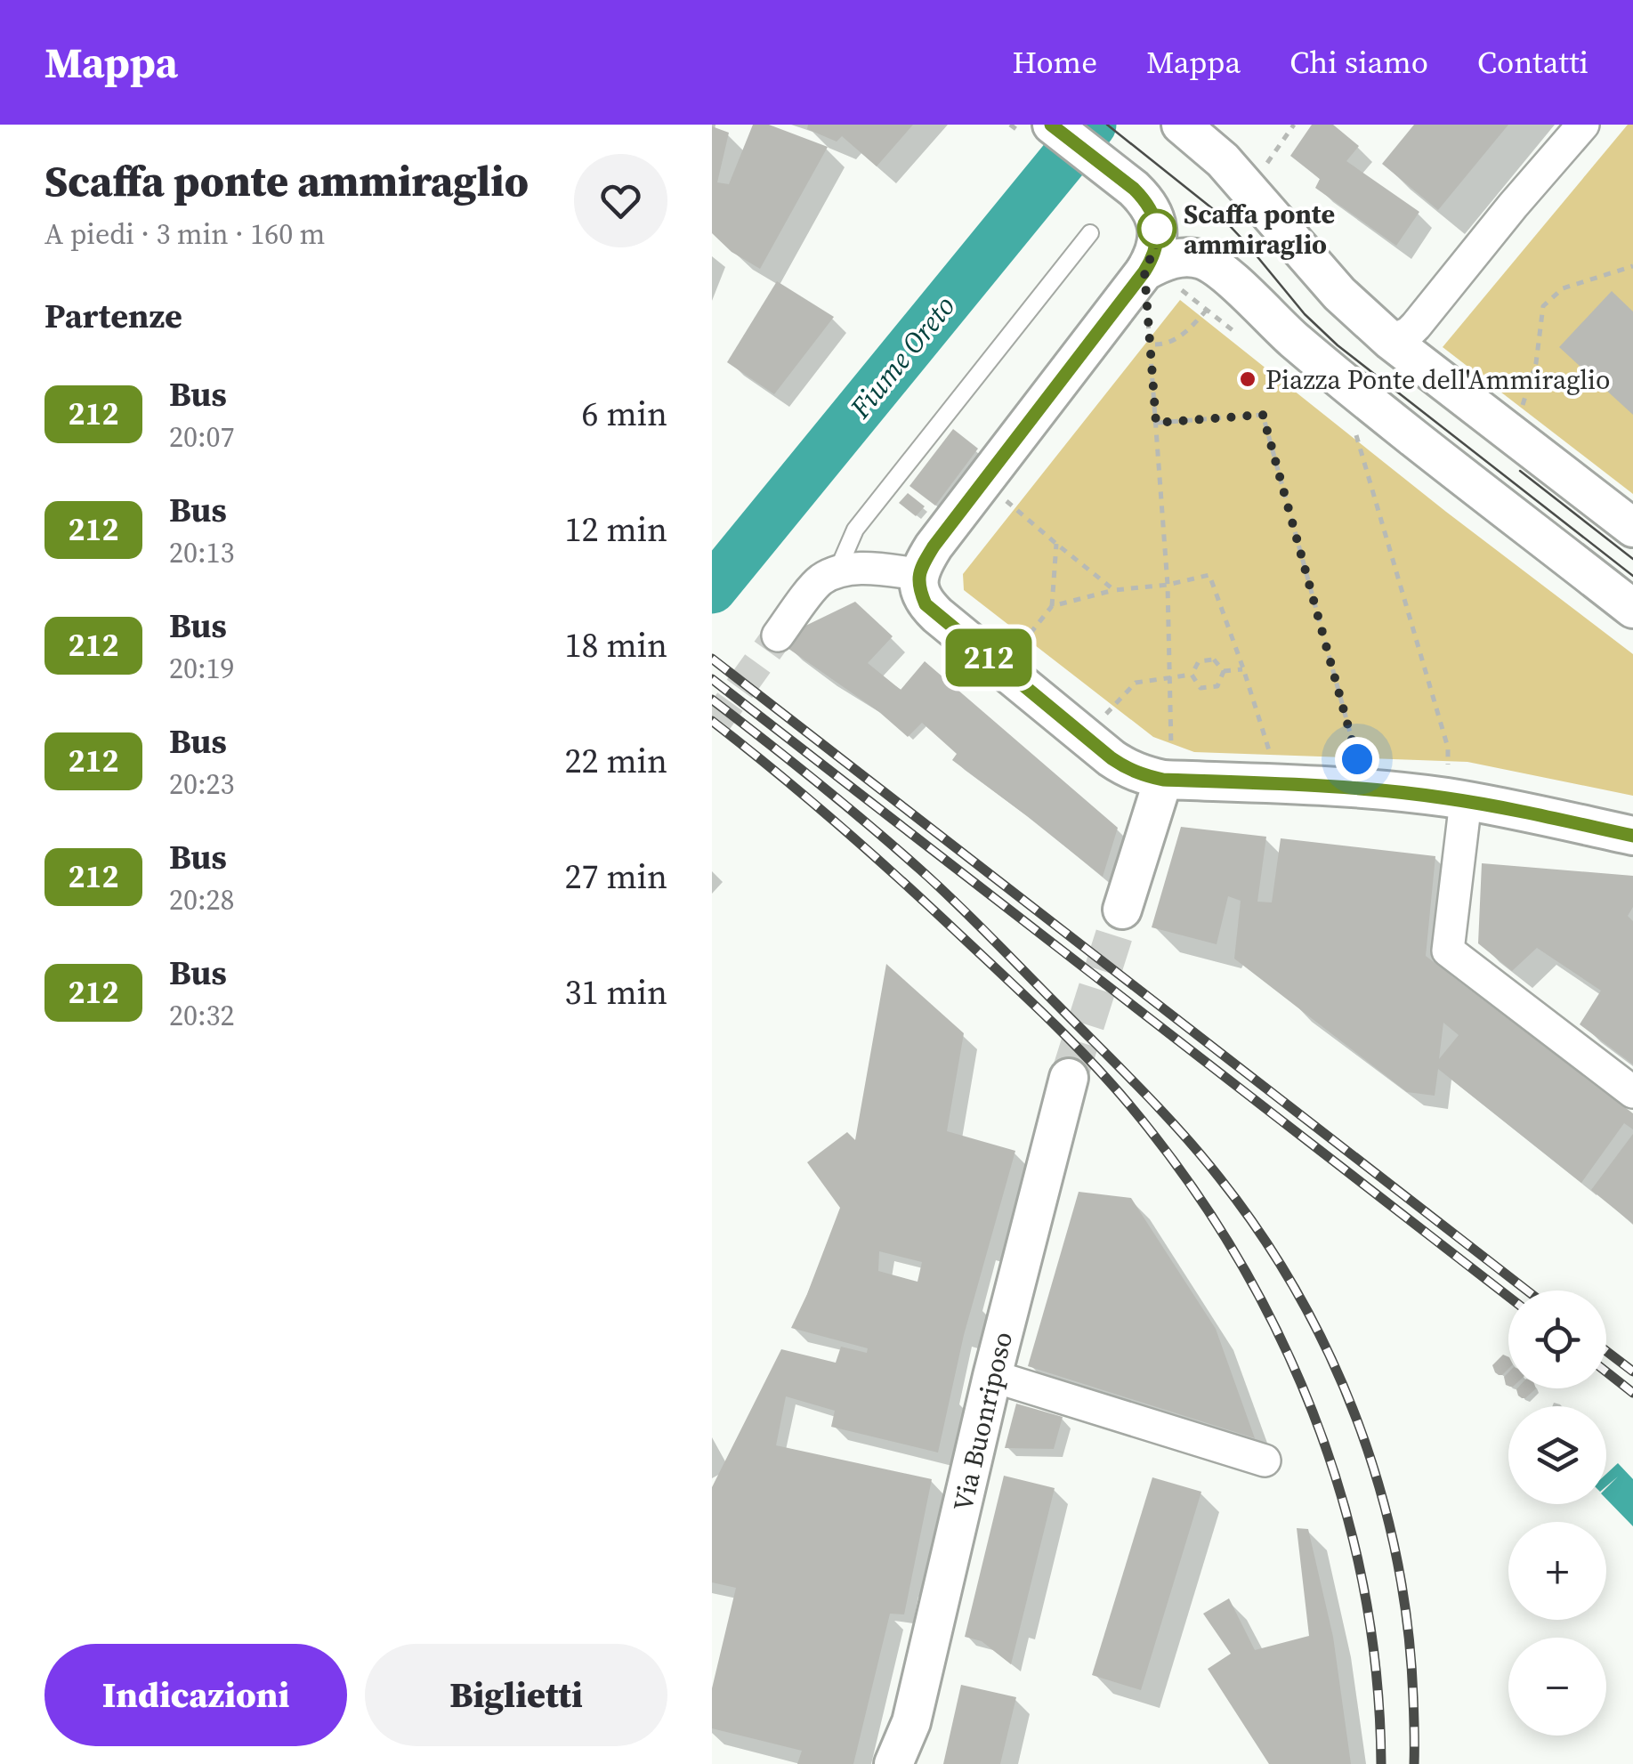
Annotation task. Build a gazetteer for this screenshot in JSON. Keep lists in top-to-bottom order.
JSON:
{
  "streets": {
    "street": ["Via Buonriposo"]
  },
  "water": ["Fiume Oreto"],
  "places": ["Scaffa ponte ammiraglio", "Piazza Ponte dell'Ammiraglio"],
  "lines": ["bus line 212"],
  "page": {
    "header": "Mappa",
    "nav": [
      "Home",
      "Mappa",
      "Chi siamo",
      "Contatti"
    ],
    "heading": [
      ["Scaffa ponte ammiraglio", "A piedi · 3 min · 160 m"],
      "Partenze"
    ],
    "on_map": "212",
    "list": [
      {
        "mark": "212",
        "name": "Bus",
        "note": "20:07",
        "value": "6 min"
      },
      {
        "mark": "212",
        "name": "Bus",
        "note": "20:13",
        "value": "12 min"
      },
      {
        "mark": "212",
        "name": "Bus",
        "note": "20:19",
        "value": "18 min"
      },
      {
        "mark": "212",
        "name": "Bus",
        "note": "20:23",
        "value": "22 min"
      },
      {
        "mark": "212",
        "name": "Bus",
        "note": "20:28",
        "value": "27 min"
      },
      {
        "mark": "212",
        "name": "Bus",
        "note": "20:32",
        "value": "31 min"
      }
    ],
    "map_buttons": ["+", "−"],
    "buttons": ["Indicazioni", "Biglietti"]
  }
}
